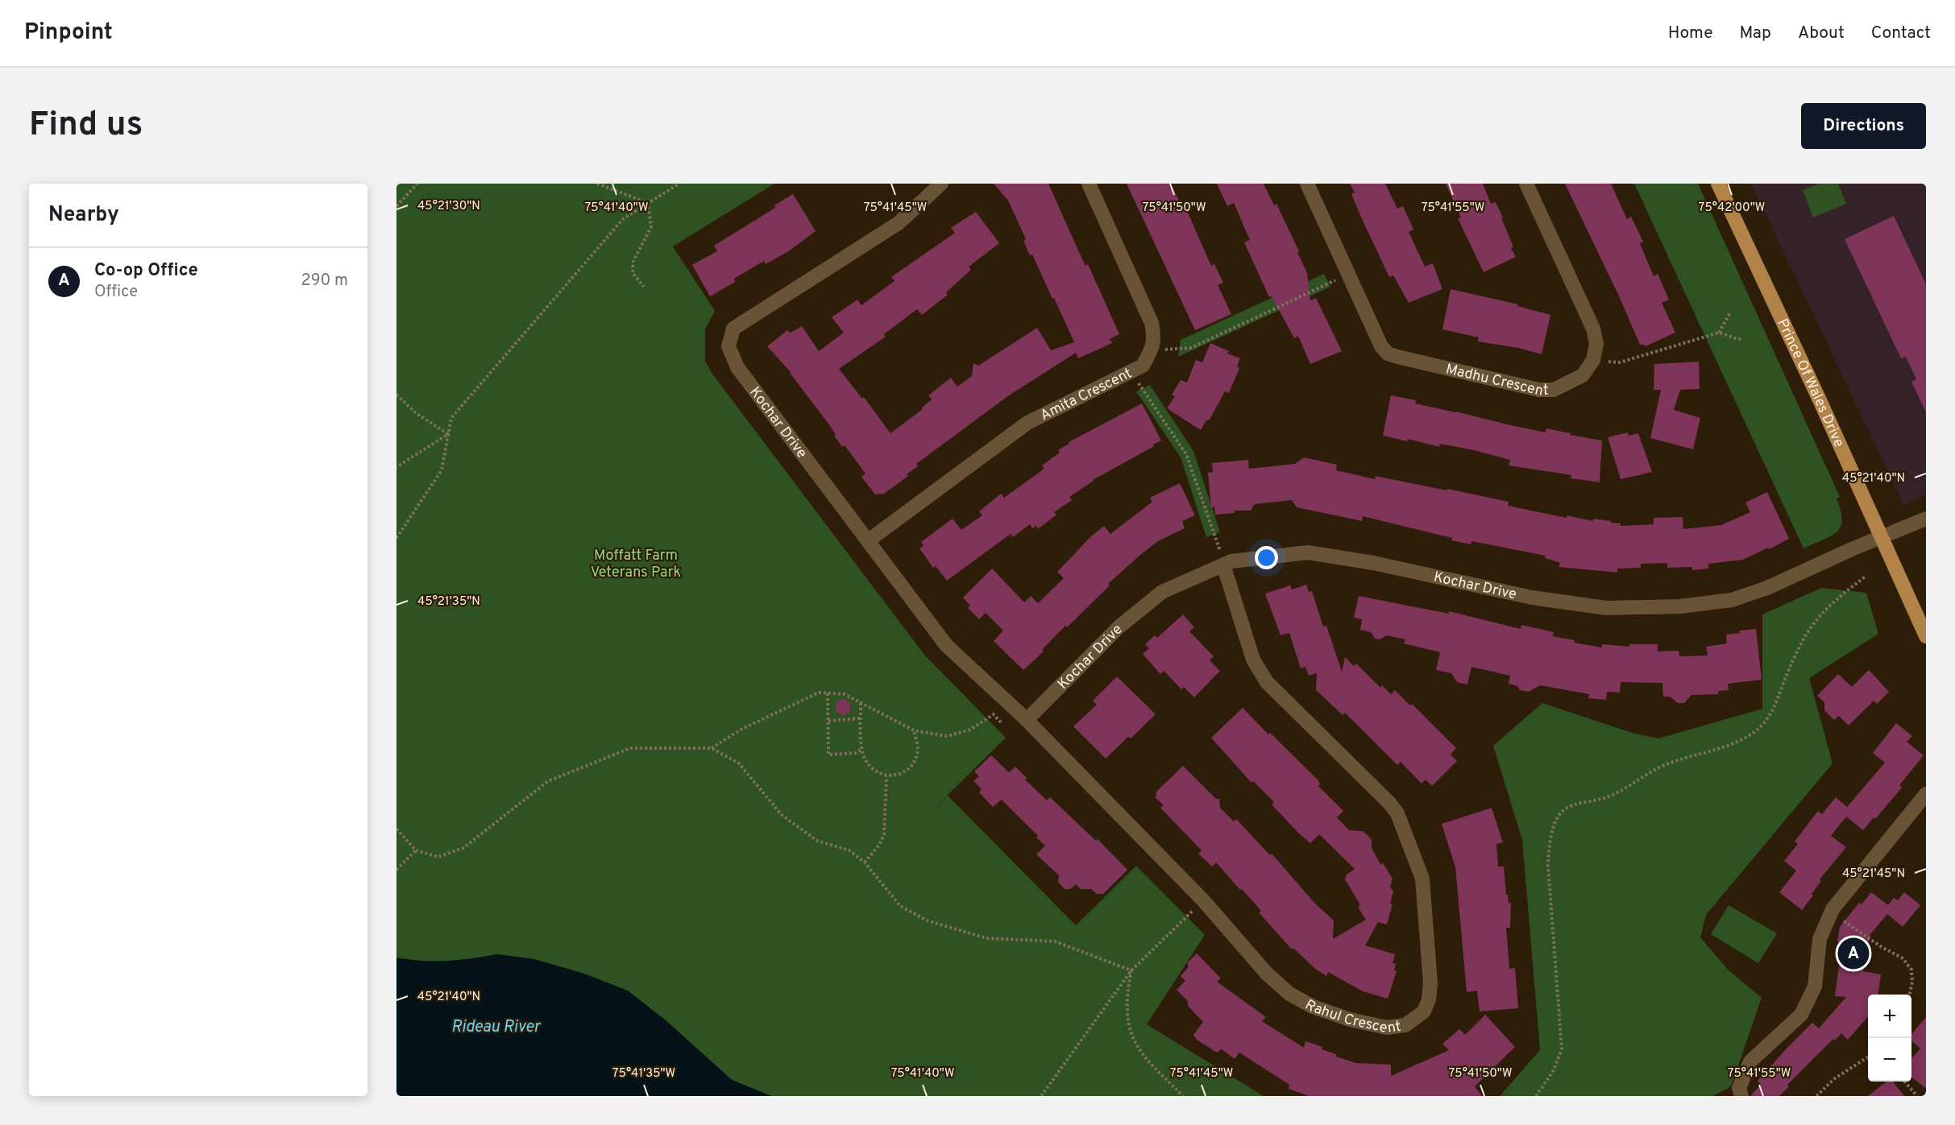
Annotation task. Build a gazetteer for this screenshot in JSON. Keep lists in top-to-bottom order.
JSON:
{
  "streets": {
    "main road": ["Prince Of Wales Drive"],
    "street": [
      "Madhu Crescent",
      "Amita Crescent",
      "Kochar Drive",
      "Rahul Crescent"
    ]
  },
  "crossings": [
    ["Prince Of Wales Drive", "Kochar Drive"],
    ["Amita Crescent", "Kochar Drive"],
    ["Kochar Drive", "Rahul Crescent"]
  ],
  "water": ["Rideau River"],
  "parks": ["Moffatt Farm Veterans Park"],
  "page": {
    "header": "Pinpoint",
    "nav": [
      "Home",
      "Map",
      "About",
      "Contact"
    ],
    "buttons": "Directions",
    "title": "Find us",
    "heading": "Nearby",
    "list": [
      {
        "mark": "A",
        "name": "Co-op Office",
        "note": "Office",
        "value": "290 m"
      }
    ],
    "pins": "A",
    "map_buttons": ["+", "−"]
  },
  "coordinates": [
    "45°21'30\"N",
    "75°42'00\"W",
    "75°41'40\"W",
    "75°41'45\"W",
    "75°41'50\"W",
    "75°41'55\"W",
    "45°21'40\"N",
    "45°21'35\"N",
    "45°21'45\"N",
    "75°41'35\"W"
  ]
}
